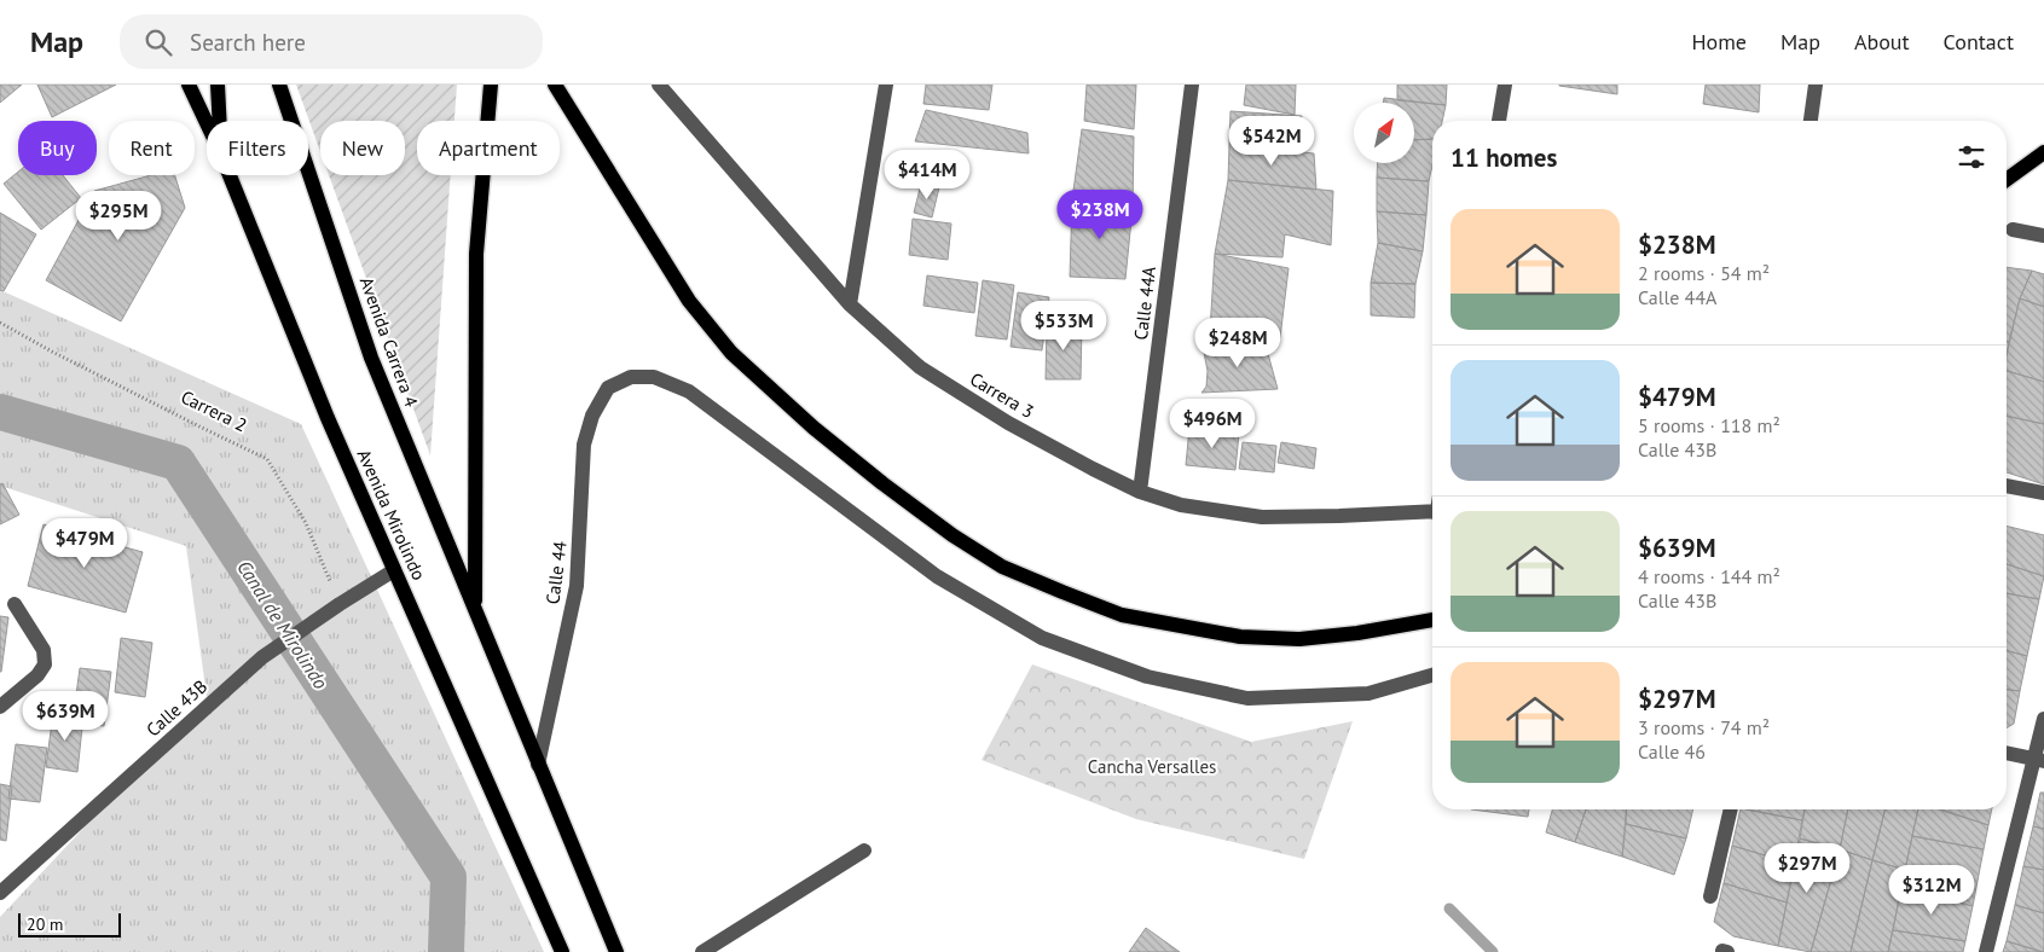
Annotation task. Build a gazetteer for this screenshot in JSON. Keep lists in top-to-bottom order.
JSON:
{
  "streets": {
    "main road": ["Avenida Carrera 4", "Avenida Mirolindo"],
    "street": [
      "Calle 44A",
      "Carrera 3",
      "Calle 44",
      "Calle 43B"
    ],
    "path": ["Carrera 2"]
  },
  "crossings": [
    ["Calle 44A", "Carrera 3"],
    ["Carrera 2", "Calle 43B"],
    ["Avenida Mirolindo", "Calle 43B"]
  ],
  "water": ["Canal de Mirolindo"],
  "parks": ["Cancha Versalles"],
  "scale_bar": "20 m",
  "north": "top right",
  "page": {
    "header": "Map",
    "search": "Search here",
    "nav": [
      "Home",
      "Map",
      "About",
      "Contact"
    ],
    "price": [
      "$542M",
      "$414M",
      "$238M",
      "$295M",
      "$533M",
      "$248M",
      "$496M",
      "$479M",
      "$639M",
      "$297M",
      "$312M"
    ],
    "chip": [
      "Buy",
      "Rent",
      "Filters",
      "New",
      "Apartment"
    ],
    "heading": "11 homes",
    "list": [
      {
        "name": "$238M",
        "note": "2 rooms · 54 m² · Calle 44A"
      },
      {
        "name": "$479M",
        "note": "5 rooms · 118 m² · Calle 43B"
      },
      {
        "name": "$639M",
        "note": "4 rooms · 144 m² · Calle 43B"
      },
      {
        "name": "$297M",
        "note": "3 rooms · 74 m² · Calle 46"
      }
    ],
    "scale": "20 m"
  }
}
